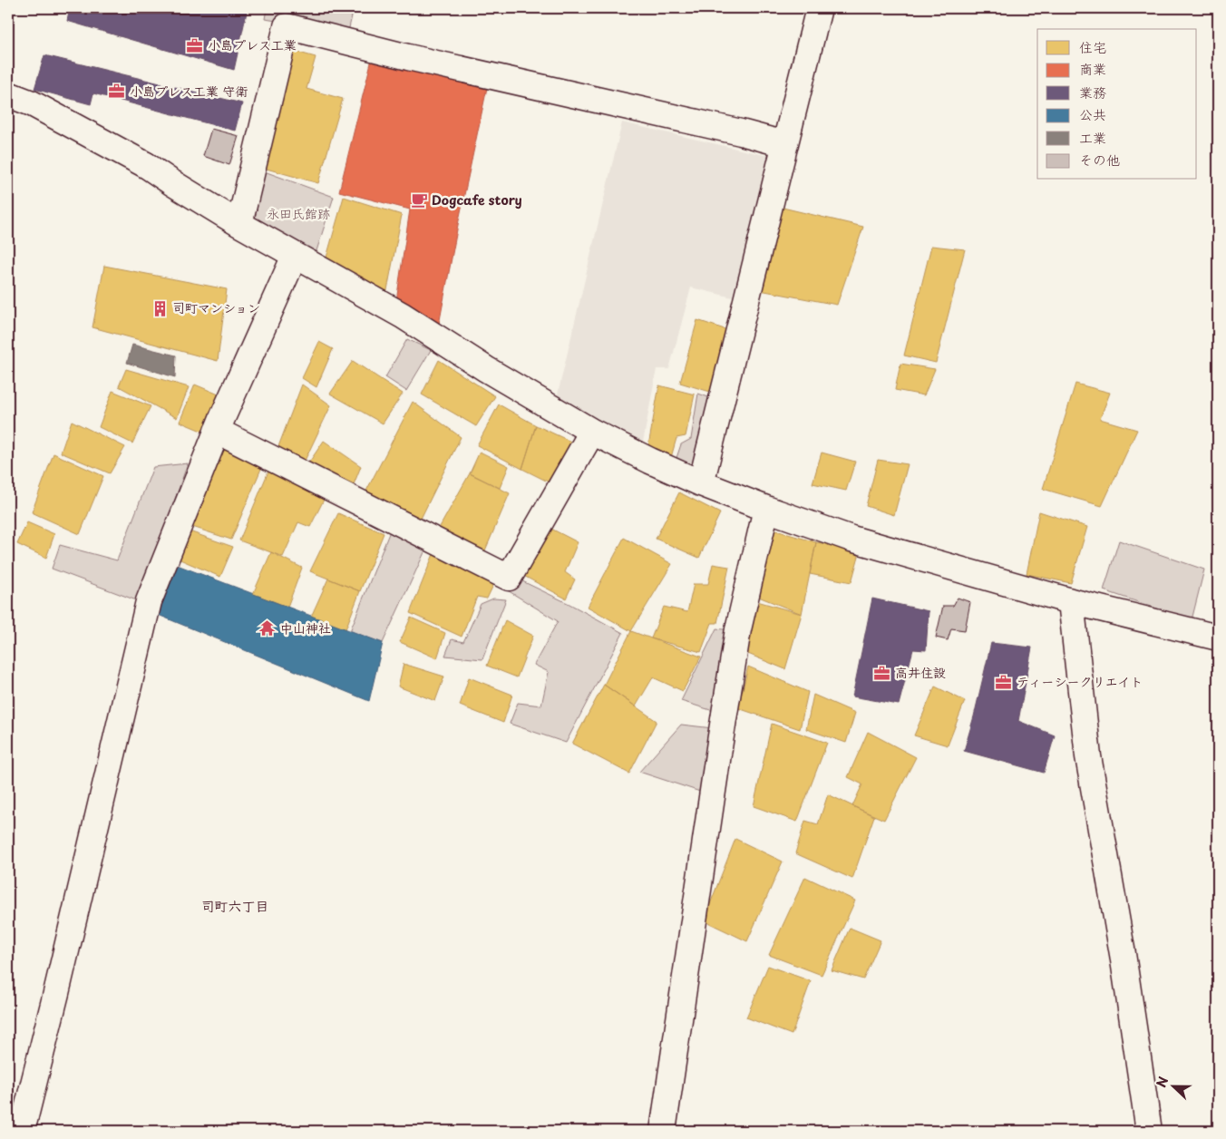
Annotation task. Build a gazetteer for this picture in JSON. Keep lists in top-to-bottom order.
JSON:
{
  "districts": ["司町六丁目"],
  "parks": ["永田氏館跡"],
  "places": {
    "office": [
      "小島プレス工業",
      "小島プレス工業 守衛",
      "高井住設",
      "ティーシークリエイト"
    ],
    "cafe": ["Dogcafe story"],
    "building": ["司町マンション"],
    "temple": ["中山神社"]
  },
  "legend": [
    "住宅",
    "商業",
    "業務",
    "公共",
    "工業",
    "その他"
  ],
  "north": "left"
}
